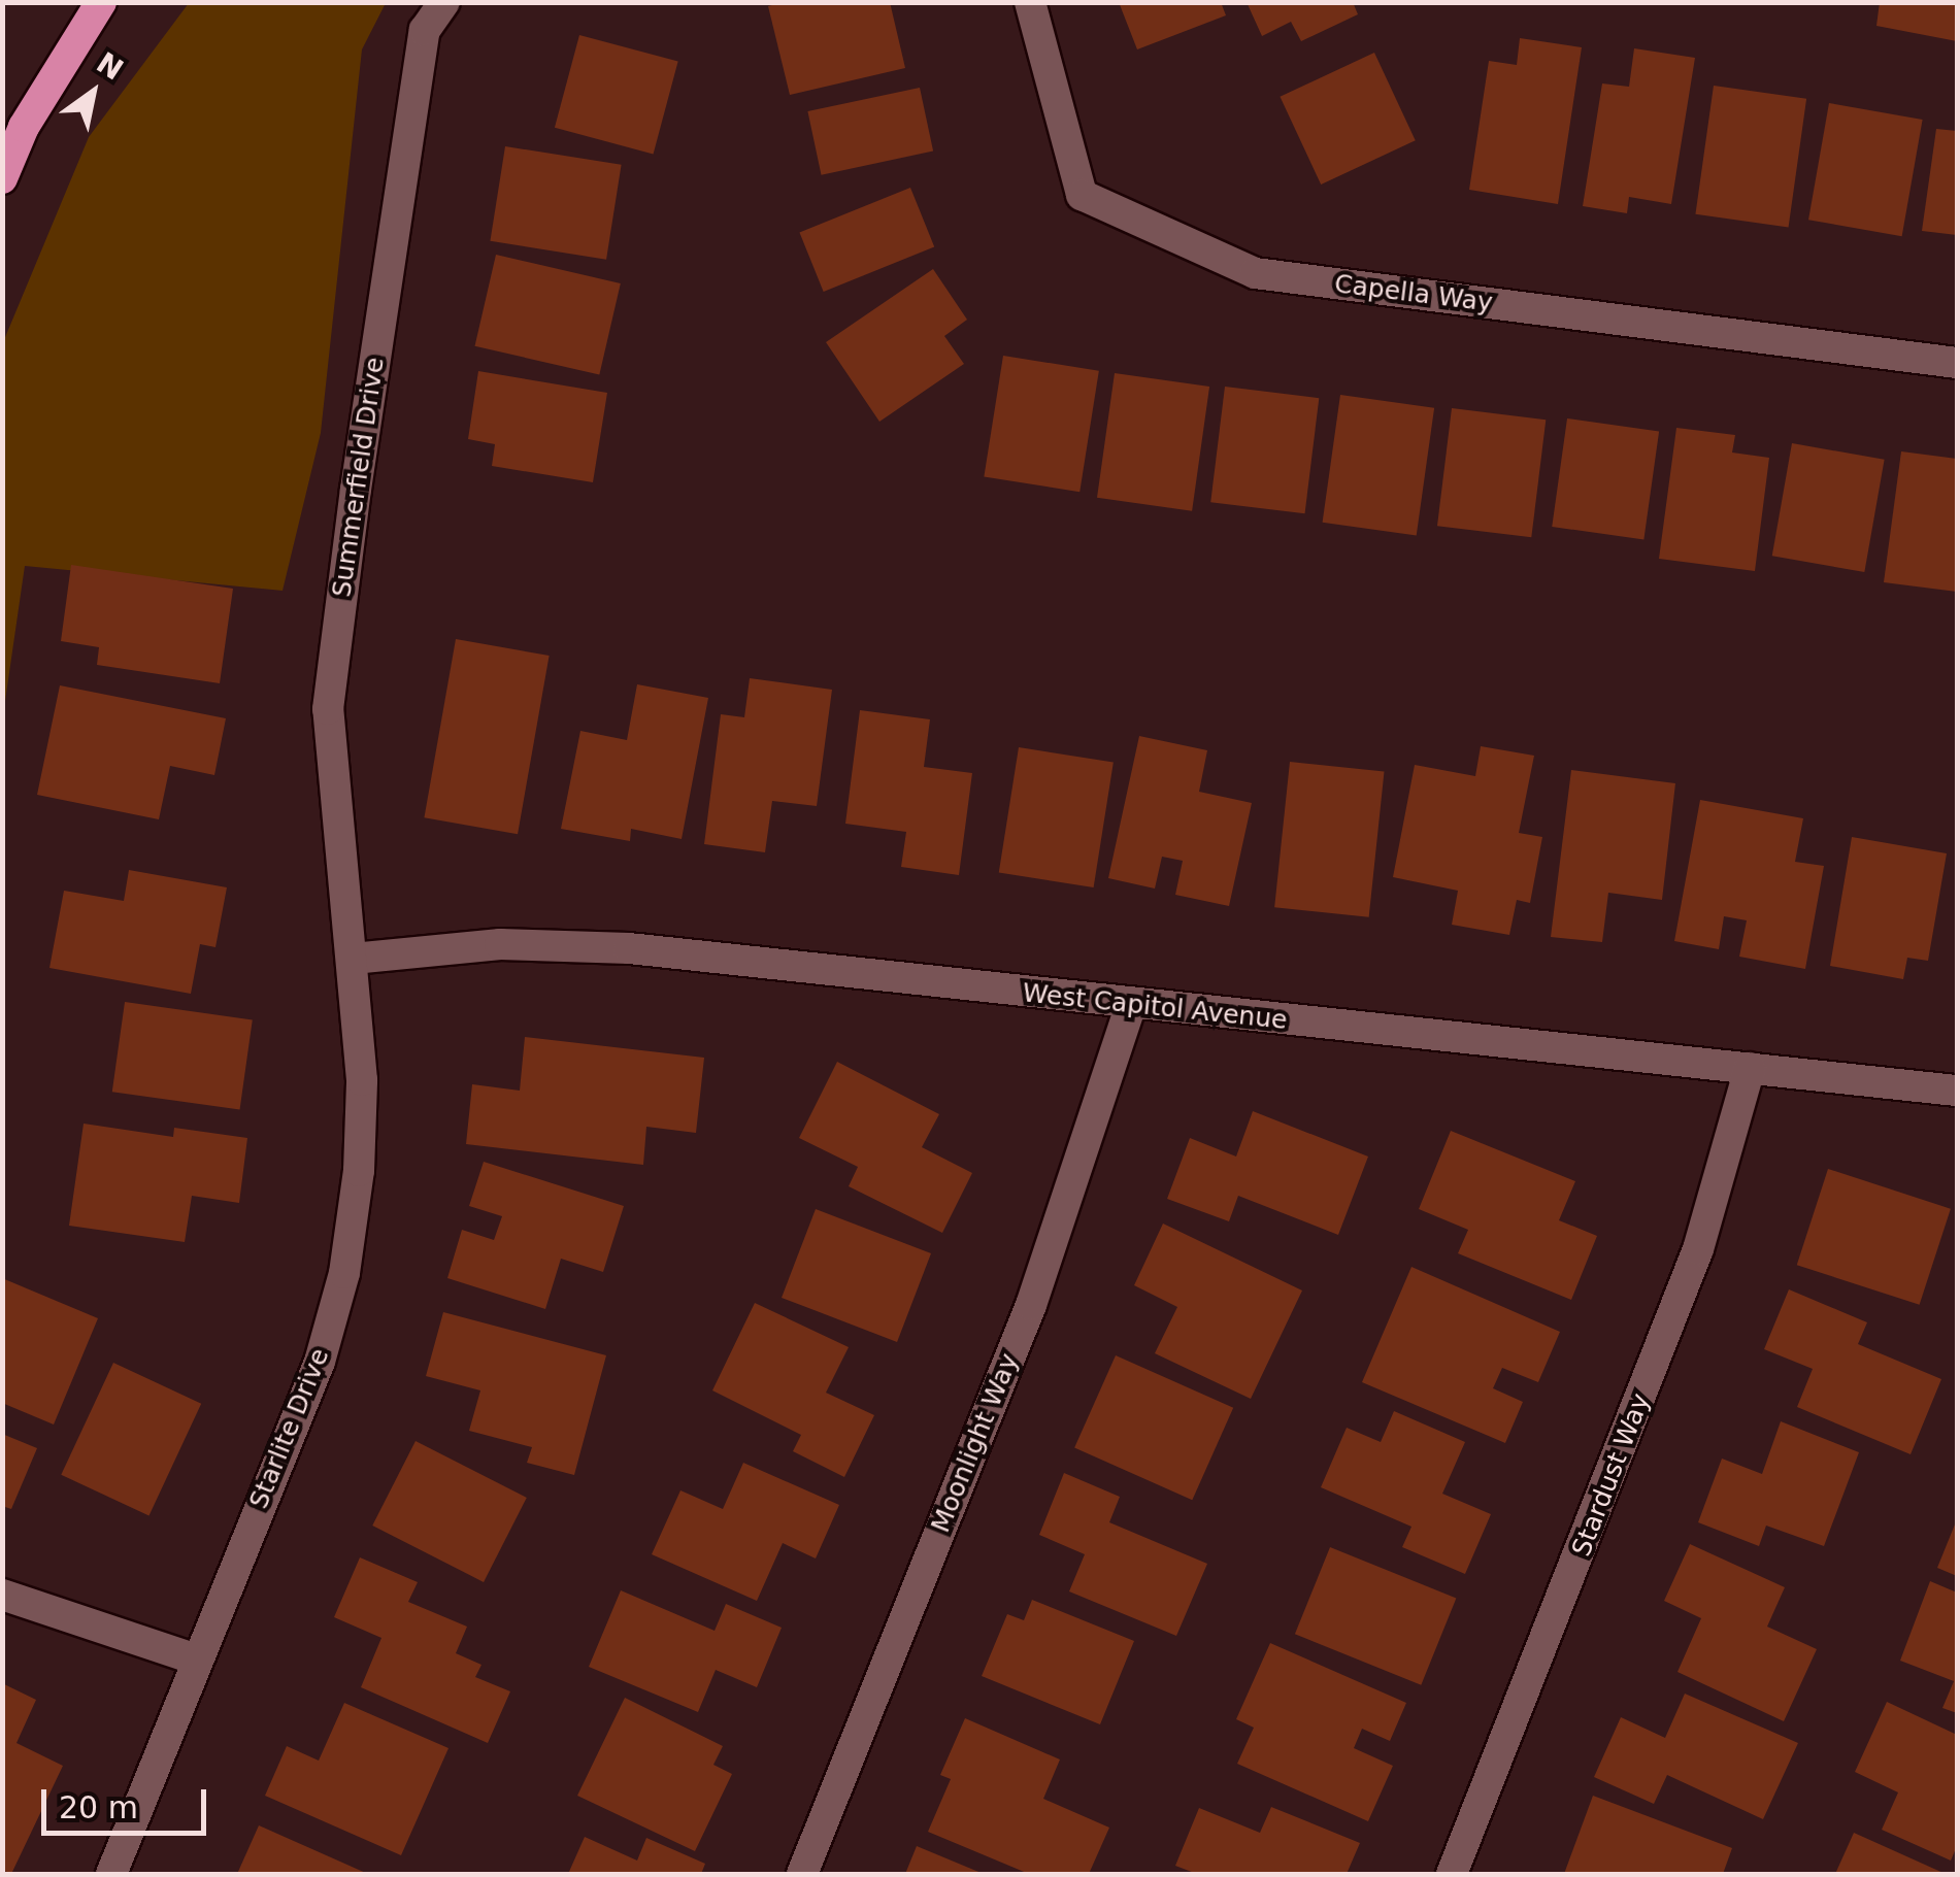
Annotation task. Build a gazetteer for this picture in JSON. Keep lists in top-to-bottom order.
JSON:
{
  "streets": {
    "street": [
      "Capella Way",
      "Summerfield Drive",
      "West Capitol Avenue",
      "Starlite Drive",
      "Moonlight Way",
      "Stardust Way"
    ]
  },
  "crossings": [
    ["Summerfield Drive", "West Capitol Avenue"],
    ["Summerfield Drive", "Starlite Drive"],
    ["West Capitol Avenue", "Starlite Drive"],
    ["West Capitol Avenue", "Moonlight Way"],
    ["West Capitol Avenue", "Stardust Way"]
  ],
  "scale_bar": "20 m",
  "north": "top right"
}
